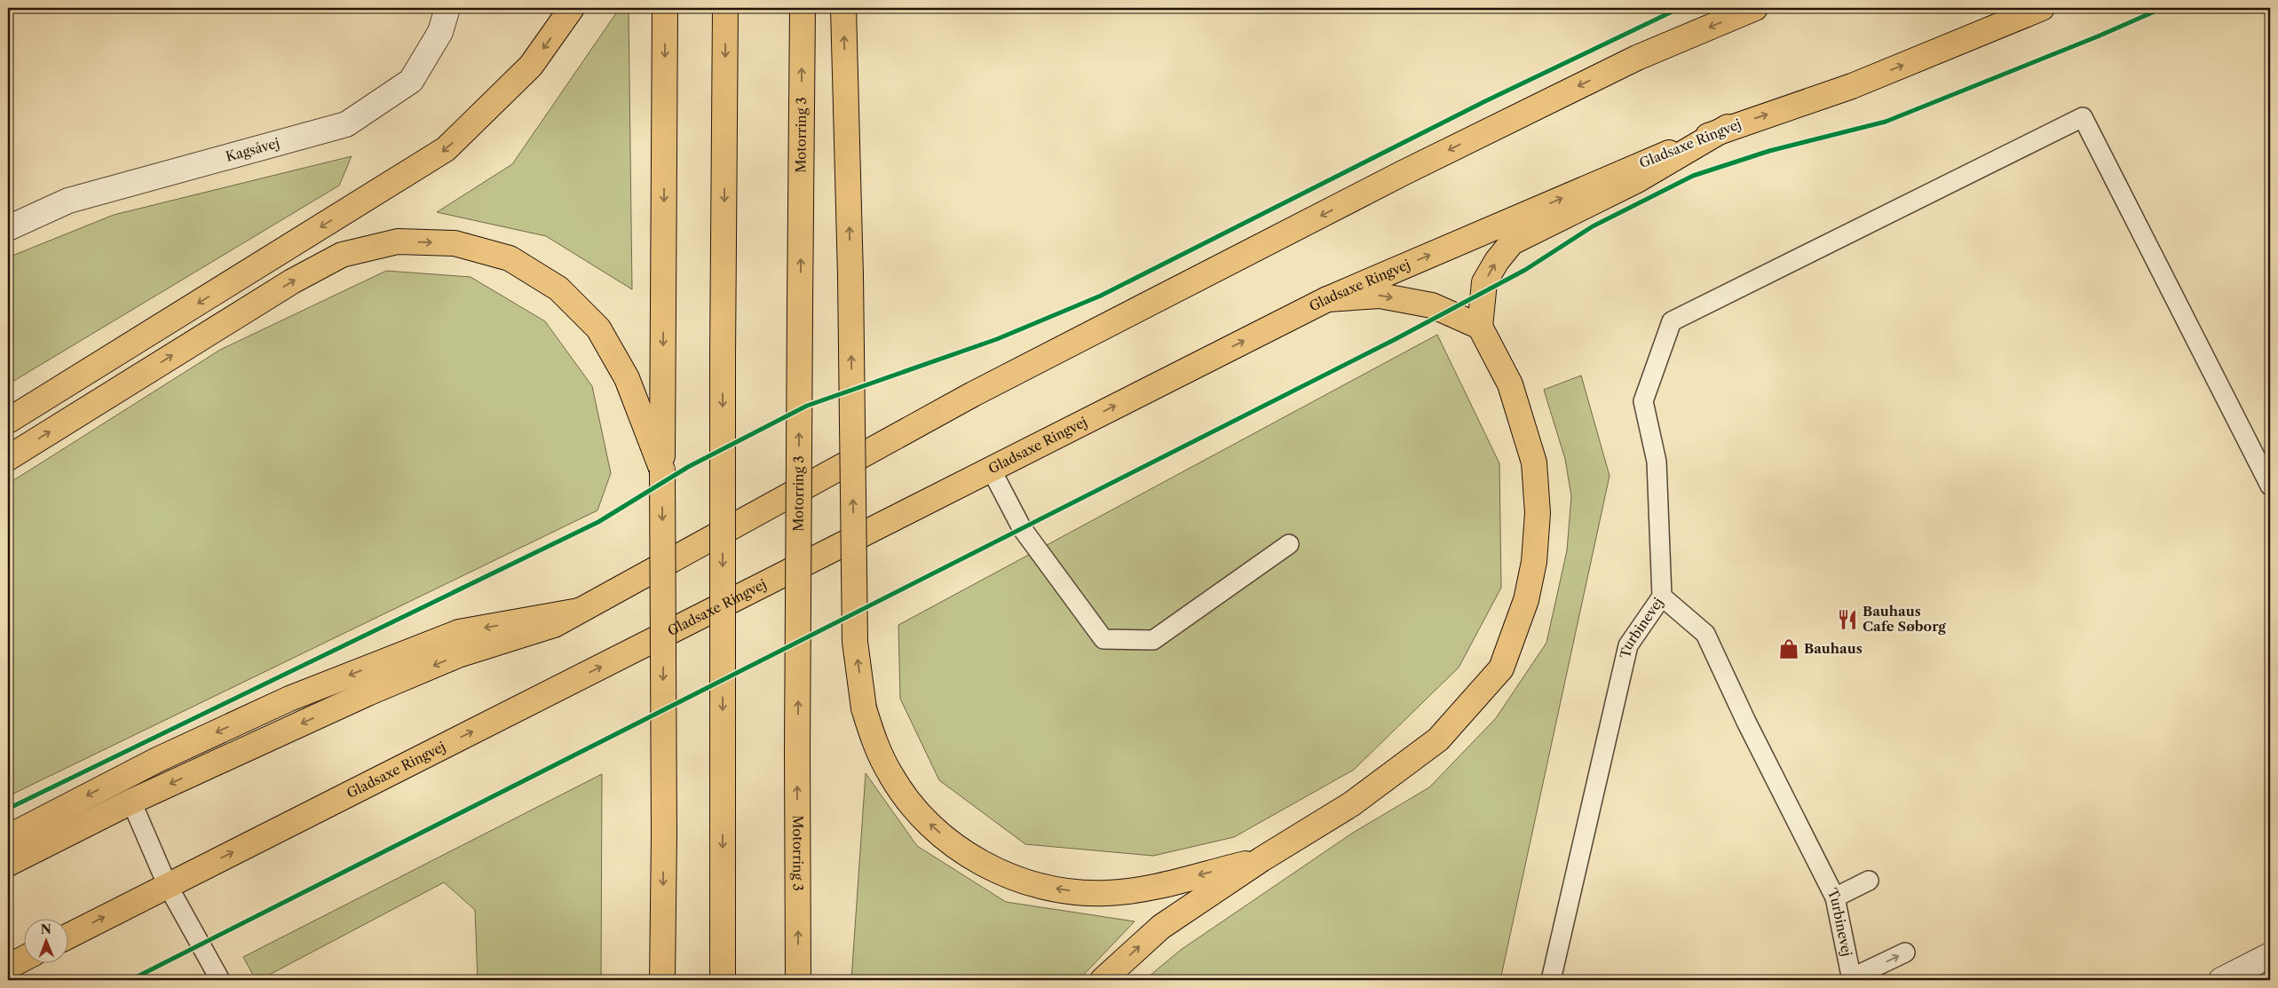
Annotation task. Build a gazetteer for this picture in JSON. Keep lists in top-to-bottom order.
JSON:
{
  "streets": {
    "main road": ["Motorring 3", "Gladsaxe Ringvej"],
    "street": ["Kagsåvej"],
    "lane": ["Turbinevej"]
  },
  "places": {
    "restaurant": ["Bauhaus Cafe Søborg"],
    "shop": ["Bauhaus"]
  },
  "north": "top"
}
